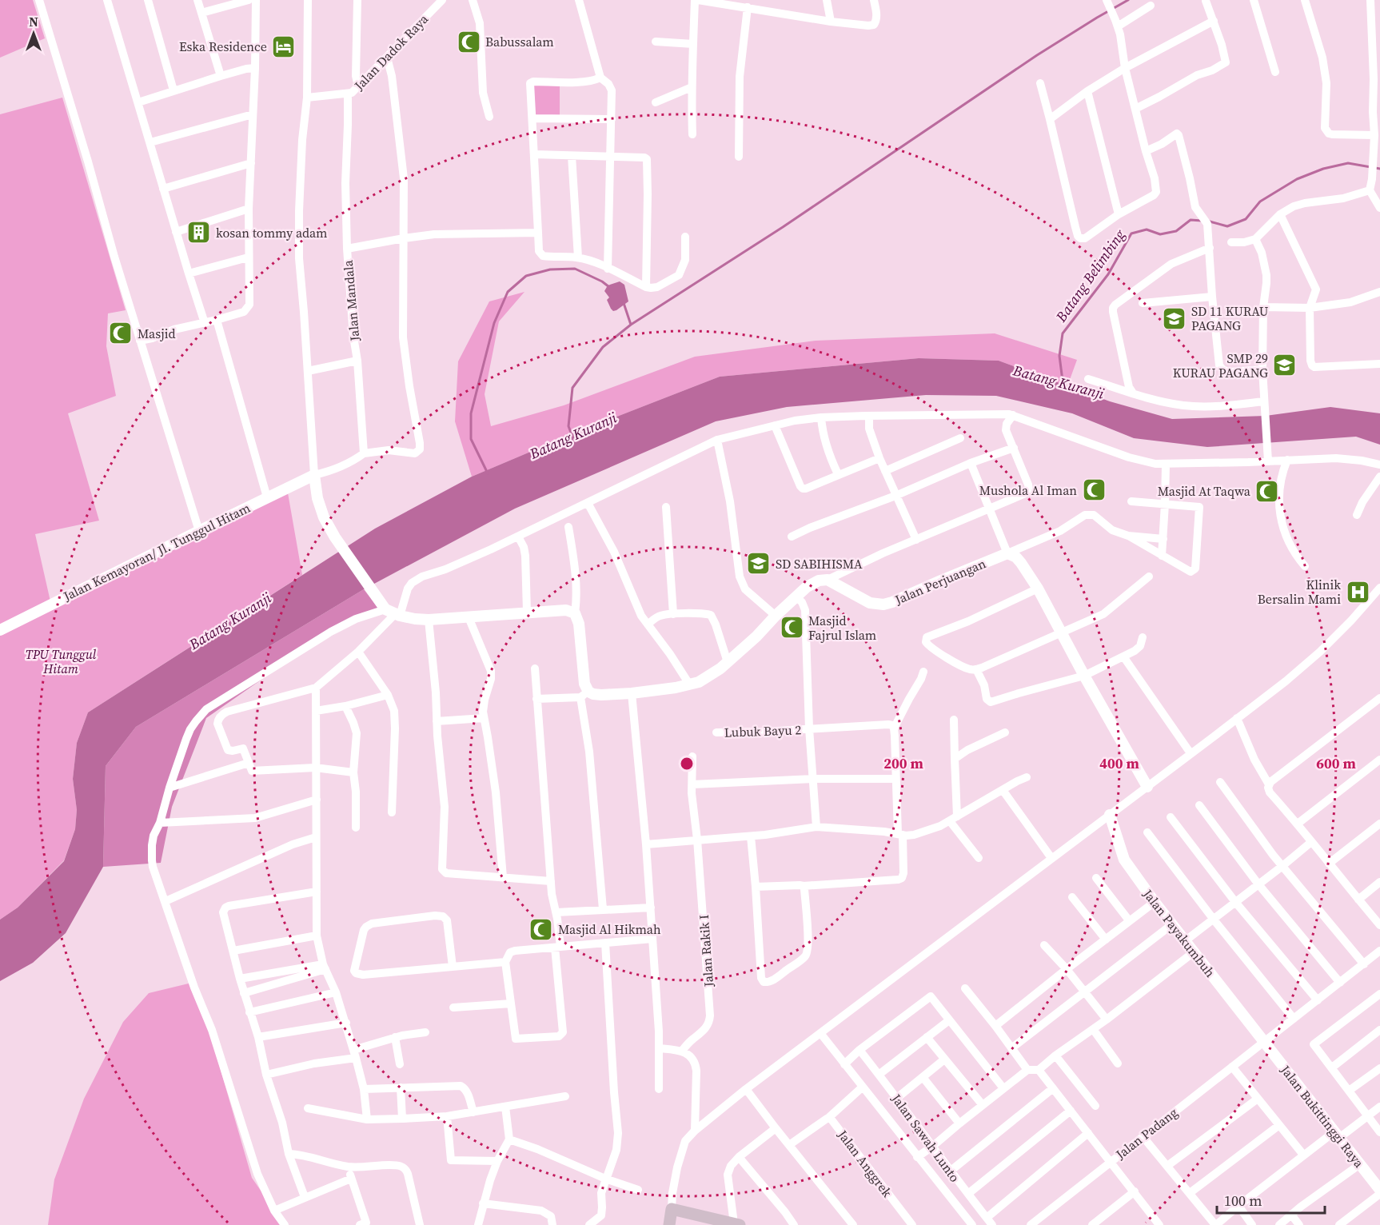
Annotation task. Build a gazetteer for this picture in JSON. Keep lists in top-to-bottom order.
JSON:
{
  "streets": {
    "street": [
      "Jalan Dadok Raya",
      "Jalan Mandala",
      "Jalan Kemayoran/ Jl. Tunggul Hitam",
      "Jalan Perjuangan",
      "Lubuk Bayu 2",
      "Jalan Payakumbuh",
      "Jalan Rakik I",
      "Jalan Bukittinggi Raya",
      "Jalan Padang",
      "Jalan Sawah Lunto",
      "Jalan Anggrek"
    ]
  },
  "crossings": [
    ["Jalan Dadok Raya", "Jalan Mandala"],
    ["Jalan Payakumbuh", "Jalan Bukittinggi Raya"],
    ["Jalan Payakumbuh", "Jalan Padang"],
    ["Jalan Bukittinggi Raya", "Jalan Padang"]
  ],
  "water": ["Batang Belimbing", "Batang Kuranji"],
  "parks": ["TPU Tunggul Hitam"],
  "places": {
    "mosque": [
      "Babussalam",
      "Masjid",
      "Mushola Al Iman",
      "Masjid At Taqwa",
      "Masjid Fajrul Islam",
      "Masjid Al Hikmah"
    ],
    "hotel": ["Eska Residence"],
    "building": ["kosan tommy adam"],
    "school or university": ["SD 11 KURAU PAGANG", "SMP 29 KURAU PAGANG", "SD SABIHISMA"],
    "hospital": ["Klinik Bersalin Mami"]
  },
  "scale_bar": "100 m",
  "north": "top",
  "rings": ["200 m", "400 m", "600 m"]
}
